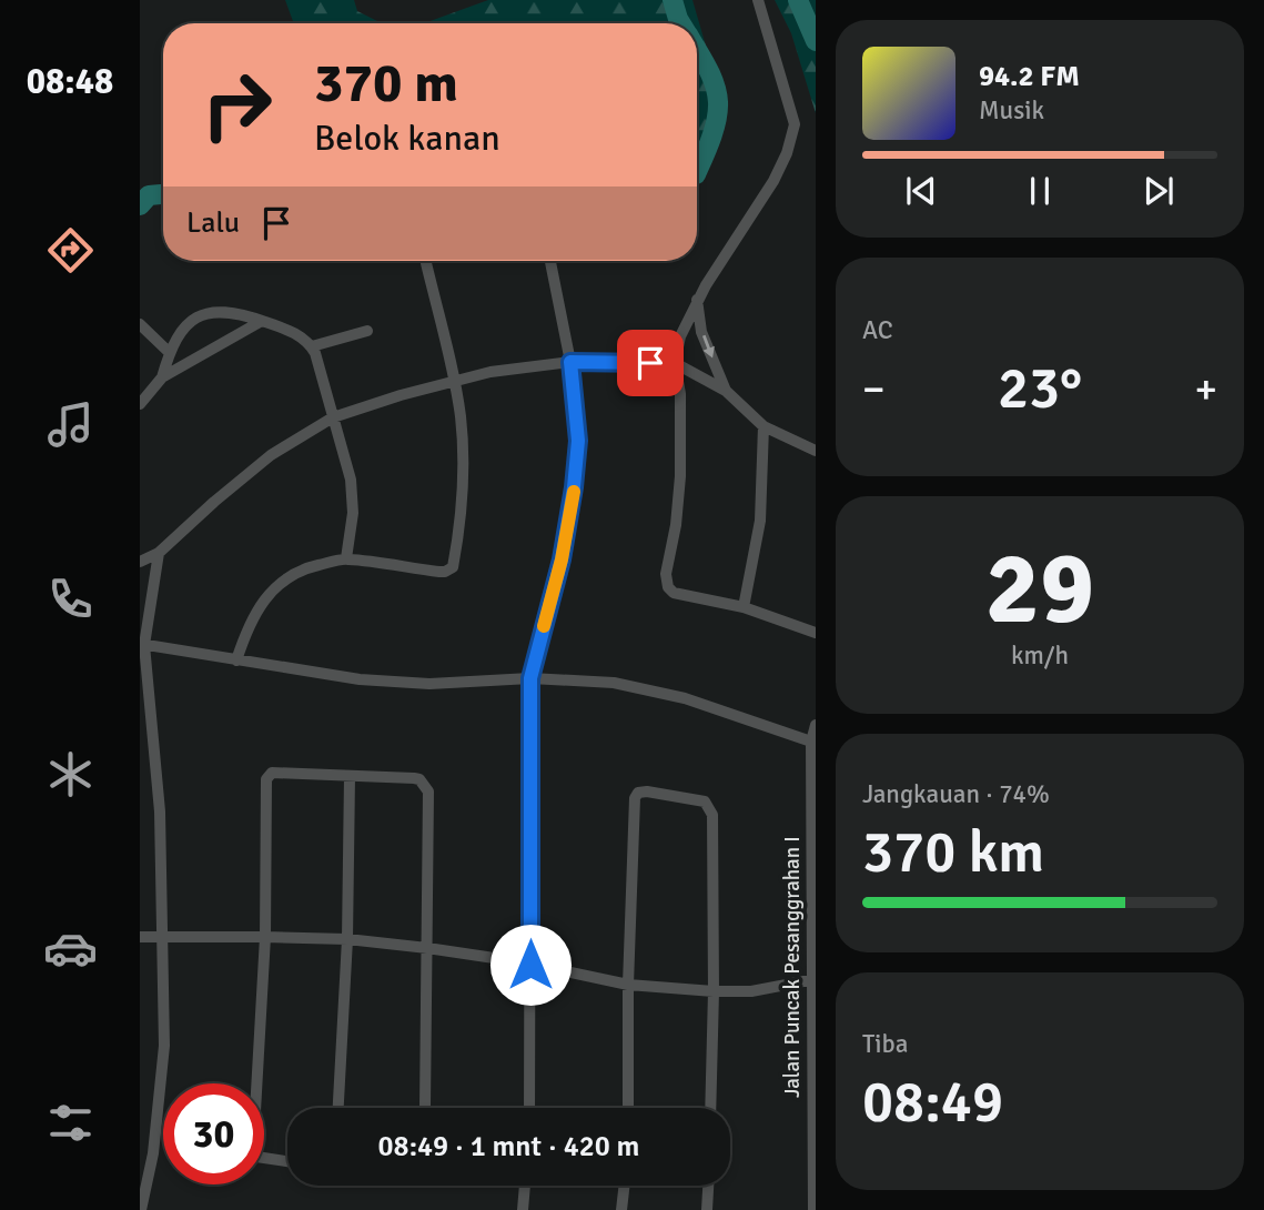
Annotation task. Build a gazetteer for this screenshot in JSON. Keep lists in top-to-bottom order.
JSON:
{
  "streets": {
    "street": ["Jalan Puncak Pesanggrahan I"]
  },
  "page": {
    "tabs": "08:48",
    "turn": ["370 m", "Belok kanan"],
    "song": ["94.2 FM", "Musik"],
    "then": "Lalu",
    "tile": [
      "AC",
      ["29", "km/h"],
      ["Jangkauan · 74%", "370 km"],
      ["Tiba", "08:49"]
    ],
    "heat": ["−", "23°", "+"],
    "limit": "30",
    "trip": "08:49 · 1 mnt · 420 m"
  }
}
